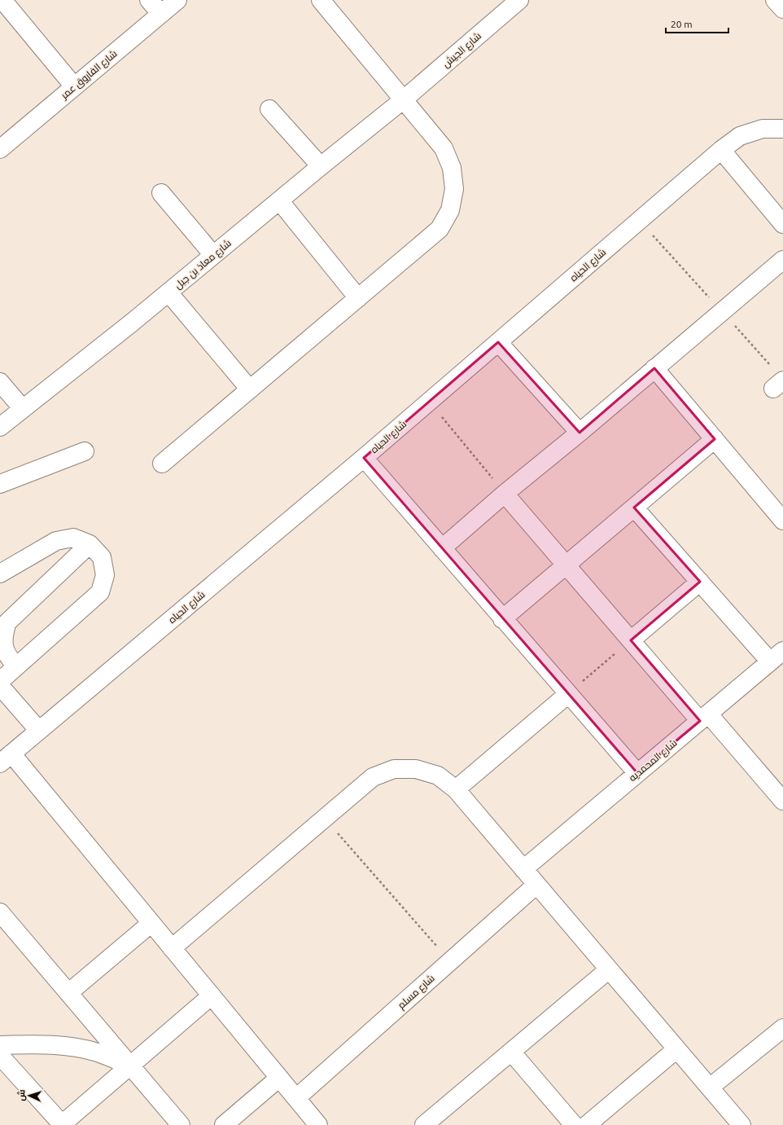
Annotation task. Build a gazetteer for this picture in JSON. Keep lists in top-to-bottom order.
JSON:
{
  "streets": {
    "street": [
      "شارع الجيش",
      "شارع الفاروق عمر",
      "شارع معاذ بن جبل",
      "شارع الحياه",
      "شارع المحمديه",
      "شارع مسلم"
    ]
  },
  "crossings": [
    ["شارع الجيش", "شارع معاذ بن جبل"]
  ],
  "scale_bar": "20 m",
  "north": "left"
}
